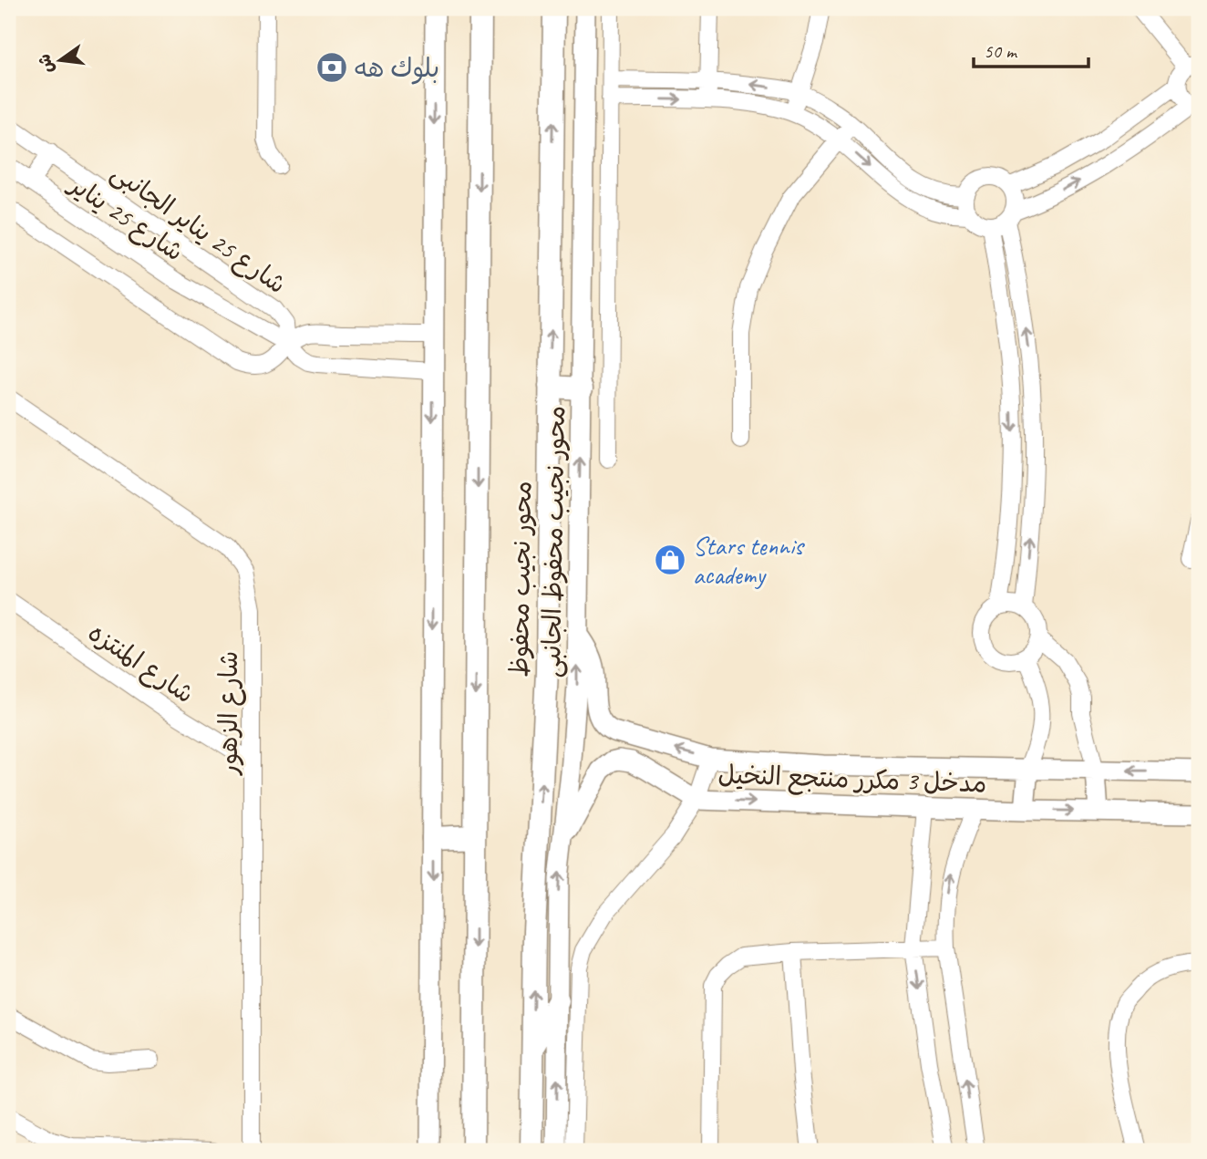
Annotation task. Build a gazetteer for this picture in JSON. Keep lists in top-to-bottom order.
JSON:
{
  "streets": {
    "main road": ["محور نجيب محفوظ"],
    "street": [
      "شارع 25 يناير",
      "شارع 25 يناير الجانبى",
      "محور نجيب محفوظ الجانبى",
      "شارع المنتزه",
      "شارع الزهور",
      "مدخل 3 مكرر منتجع النخيل"
    ]
  },
  "crossings": [
    ["شارع 25 يناير", "شارع 25 يناير الجانبى"],
    ["محور نجيب محفوظ الجانبى", "مدخل 3 مكرر منتجع النخيل"],
    ["شارع المنتزه", "شارع الزهور"]
  ],
  "places": {
    "bank": ["بلوك هه"],
    "shop": ["Stars tennis academy"]
  },
  "scale_bar": "50 m",
  "north": "left"
}
